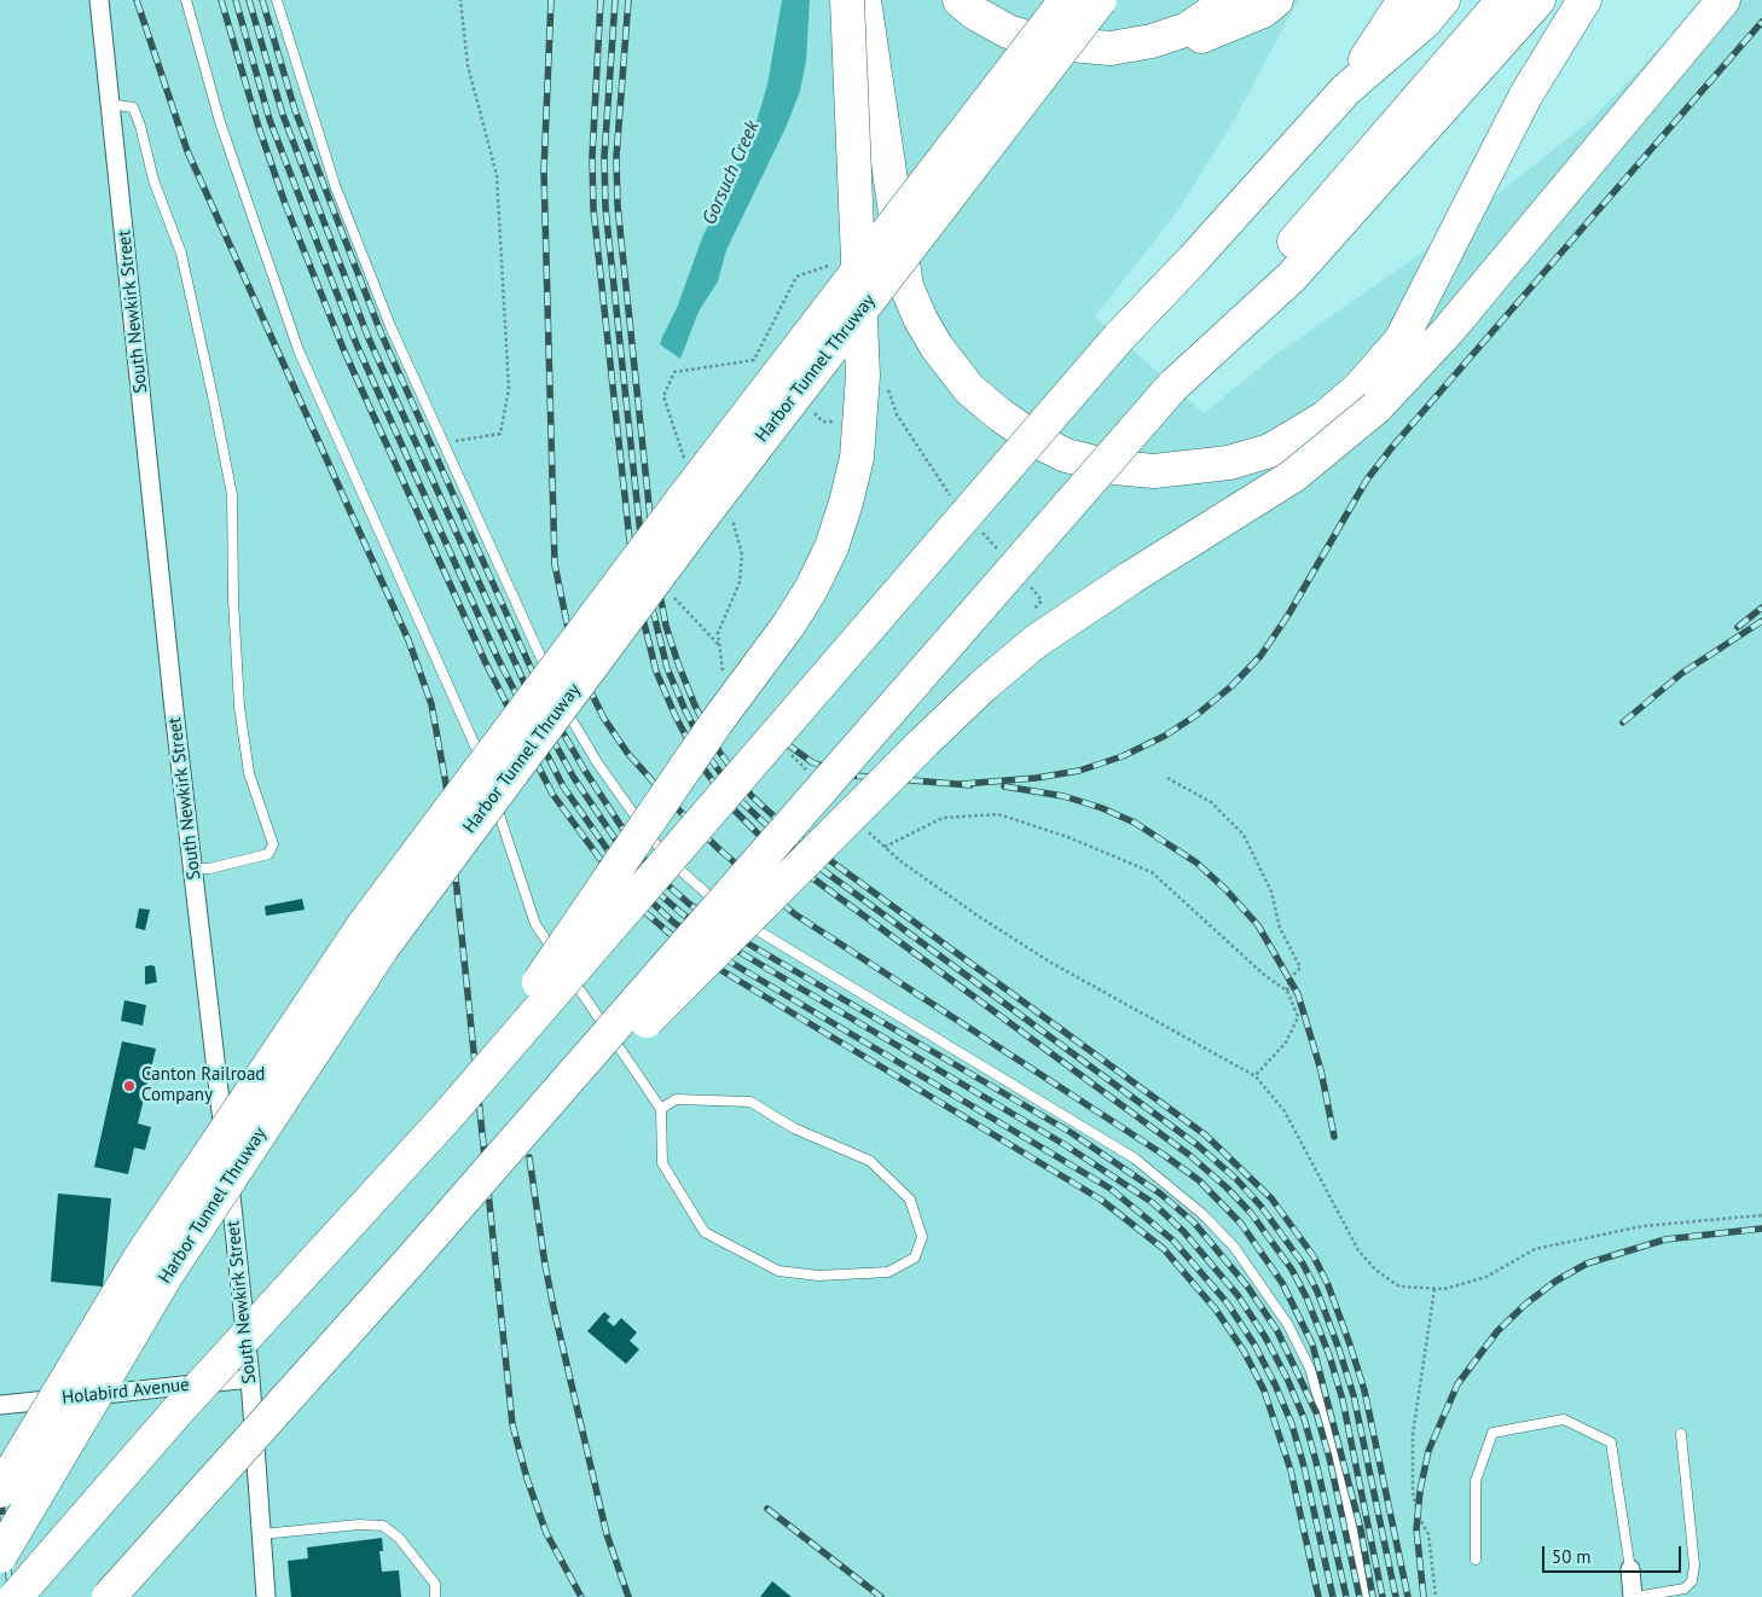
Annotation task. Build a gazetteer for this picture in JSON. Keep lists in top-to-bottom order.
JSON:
{
  "streets": {
    "highway": ["Harbor Tunnel Thruway"],
    "street": ["South Newkirk Street", "Holabird Avenue"]
  },
  "crossings": [
    ["South Newkirk Street", "Holabird Avenue"]
  ],
  "water": ["Gorsuch Creek"],
  "places": ["Canton Railroad Company"],
  "scale_bar": "50 m"
}
